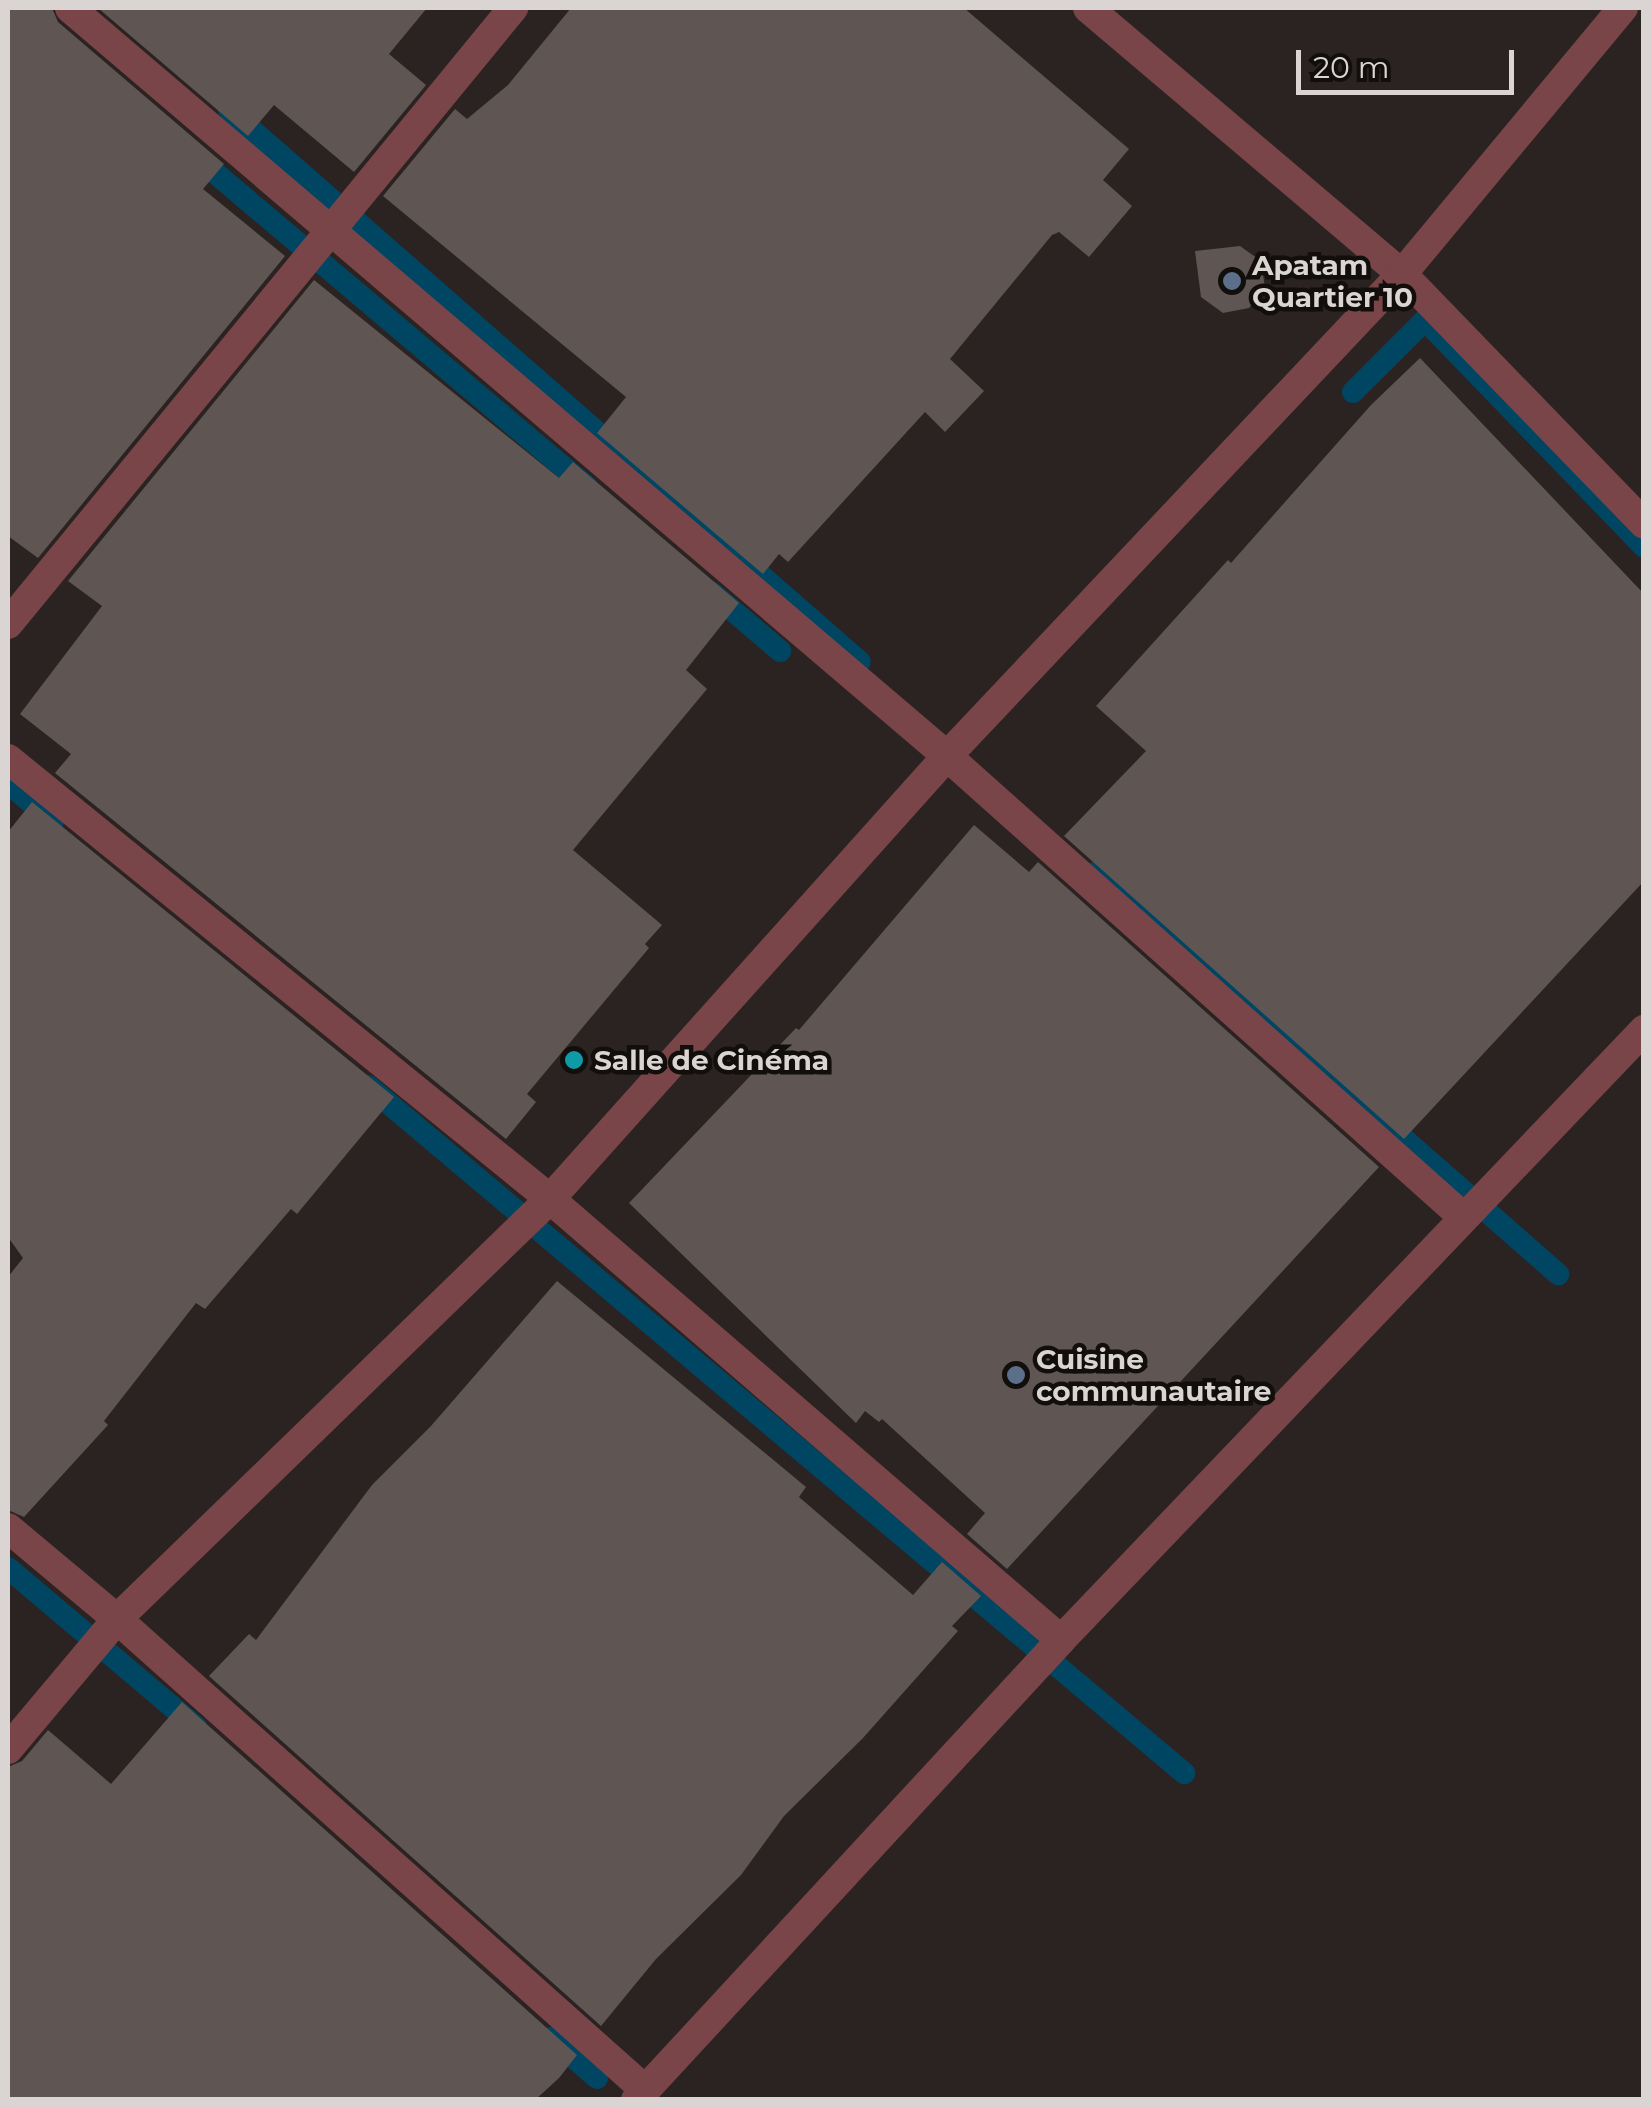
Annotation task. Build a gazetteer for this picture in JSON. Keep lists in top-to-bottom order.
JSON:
{
  "places": ["Apatam Quartier 10", "Salle de Cinéma", "Cuisine communautaire"],
  "scale_bar": "20 m"
}
